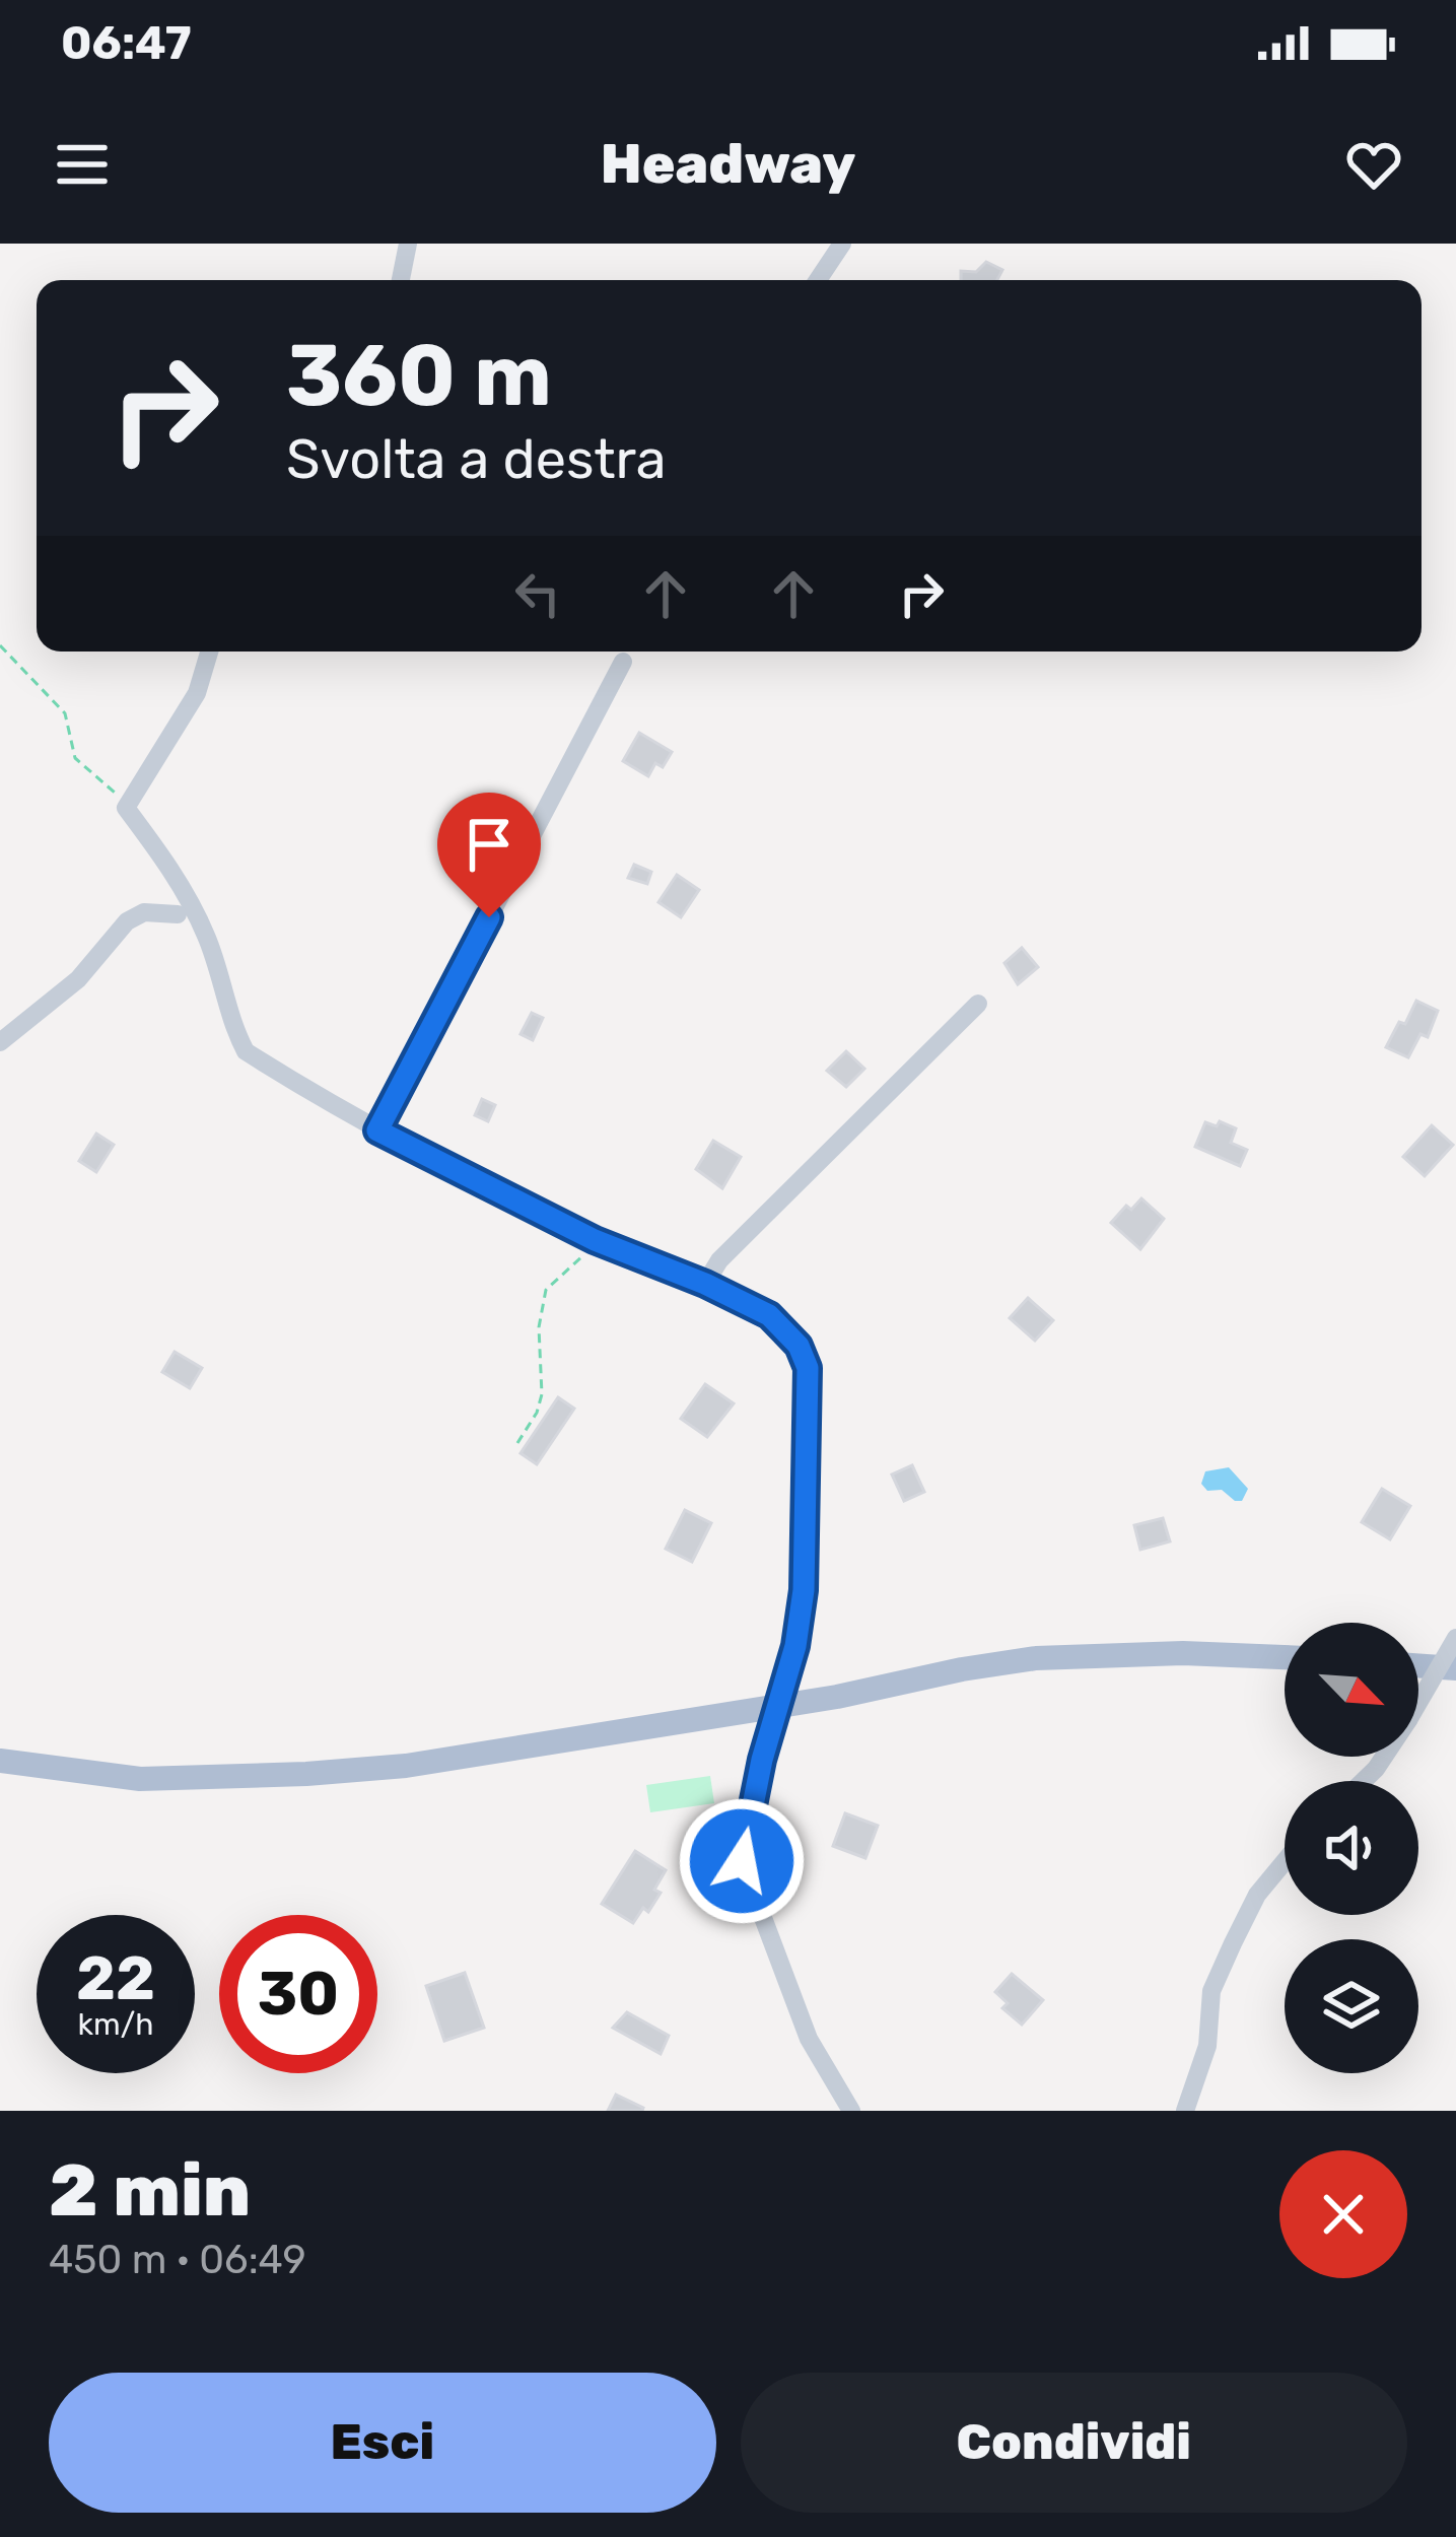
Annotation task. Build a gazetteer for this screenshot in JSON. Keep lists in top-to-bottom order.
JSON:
{
  "north": "bottom right",
  "page": {
    "status": "06:47",
    "header": "Headway",
    "turn": ["360 m", "Svolta a destra"],
    "speed": "22 km/h",
    "limit": "30",
    "heading": ["2 min", "450 m · 06:49"],
    "buttons": ["Esci", "Condividi"]
  }
}
